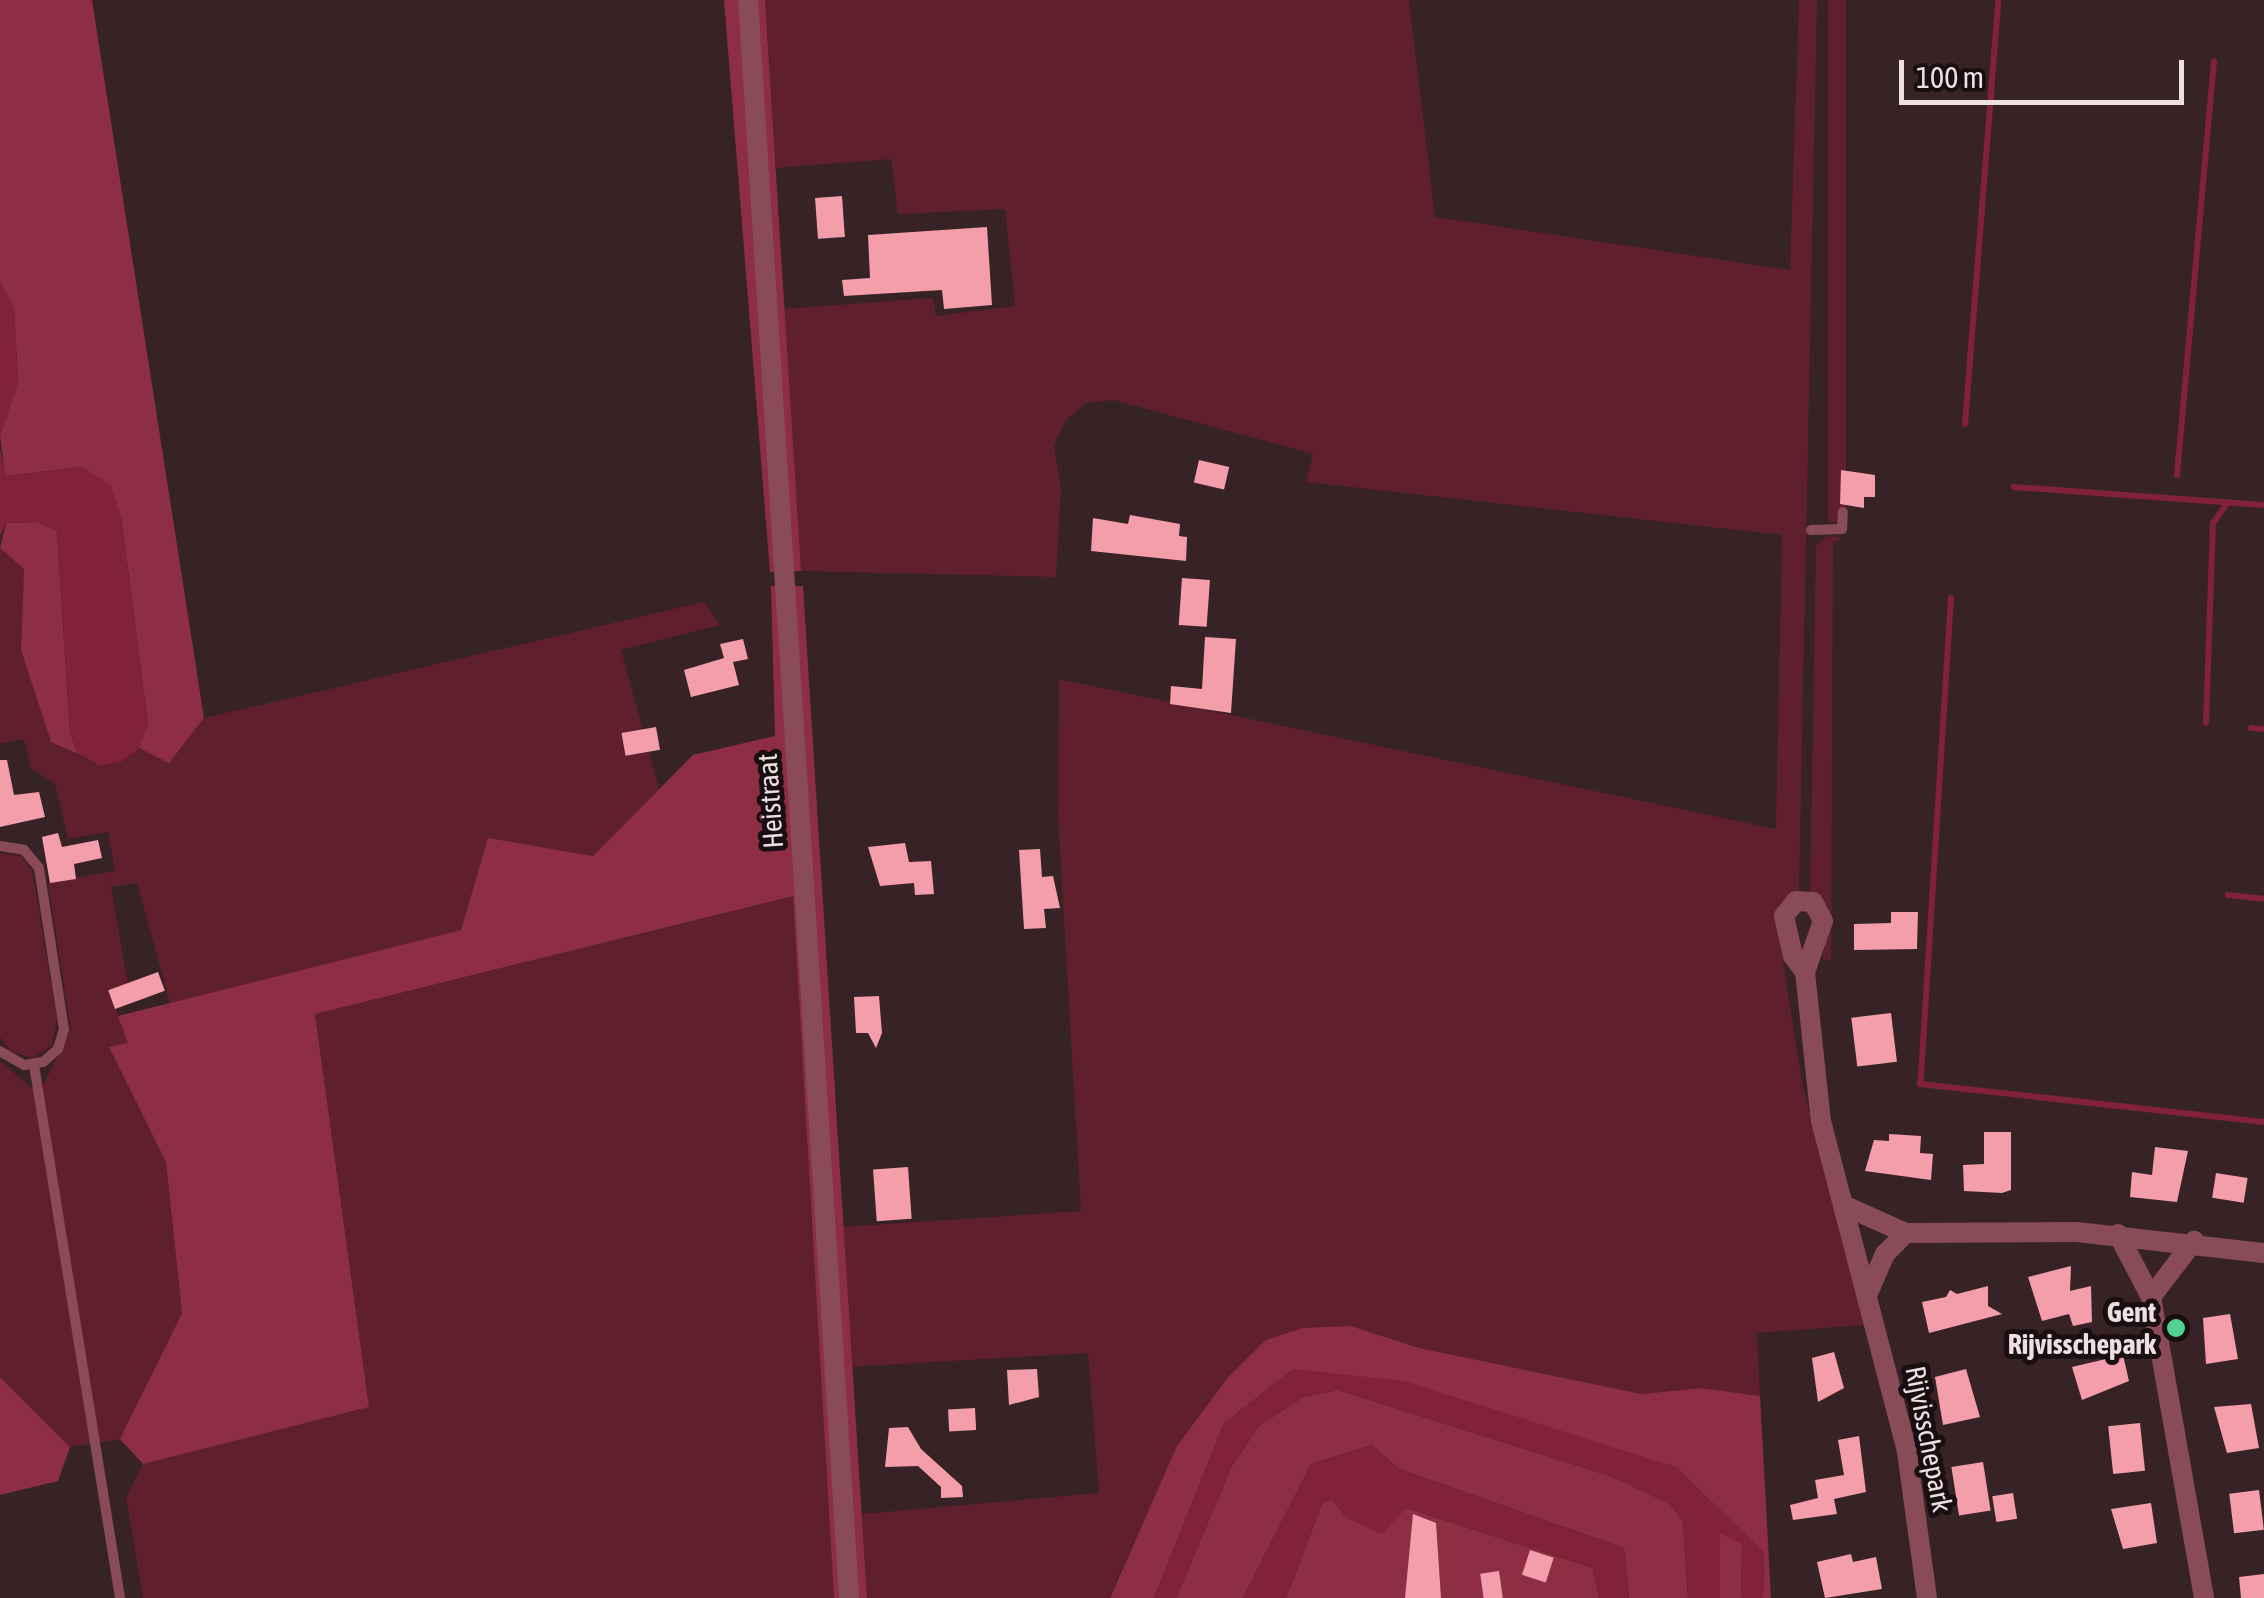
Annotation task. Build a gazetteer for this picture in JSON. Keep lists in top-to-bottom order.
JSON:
{
  "streets": {
    "street": ["Heistraat", "Rijvisschepark"]
  },
  "places": ["Gent Rijvisschepark"],
  "scale_bar": "100 m"
}
